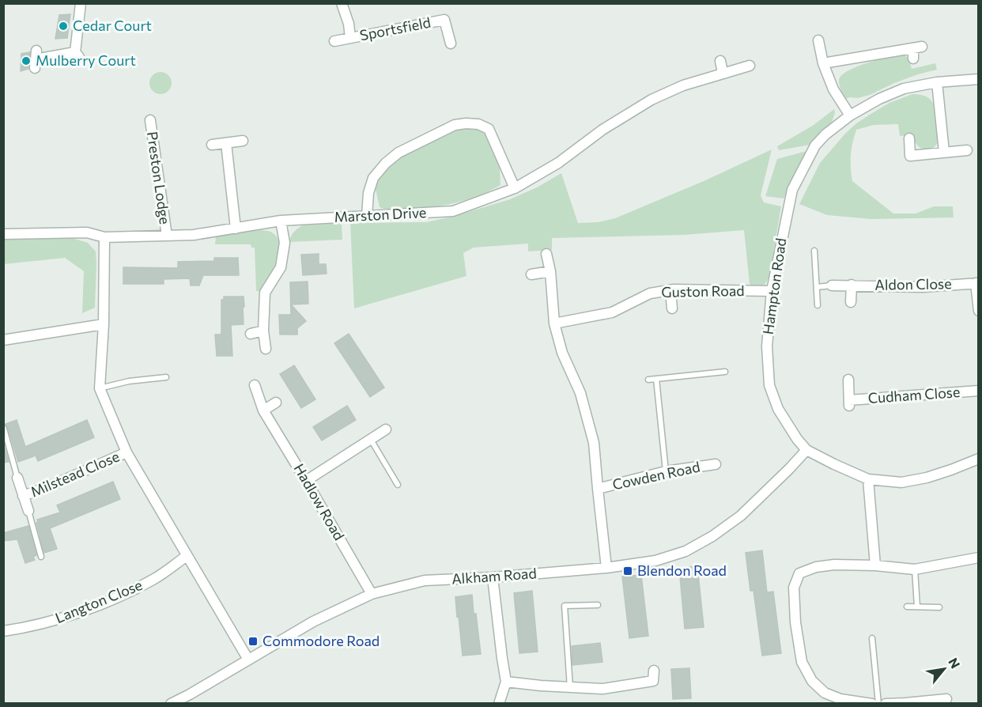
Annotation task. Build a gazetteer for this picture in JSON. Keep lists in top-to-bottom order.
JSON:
{
  "streets": {
    "street": [
      "Sportsfield",
      "Preston Lodge",
      "Marston Drive",
      "Aldon Close",
      "Hampton Road",
      "Guston Road",
      "Cudham Close",
      "Milstead Close",
      "Cowden Road",
      "Hadlow Road",
      "Alkham Road",
      "Langton Close"
    ]
  },
  "crossings": [
    ["Preston Lodge", "Marston Drive"],
    ["Hampton Road", "Guston Road"],
    ["Hampton Road", "Alkham Road"],
    ["Hadlow Road", "Alkham Road"]
  ],
  "places": {
    "other": ["Cedar Court", "Mulberry Court"],
    "transit": ["Blendon Road", "Commodore Road"]
  },
  "north": "top right"
}
